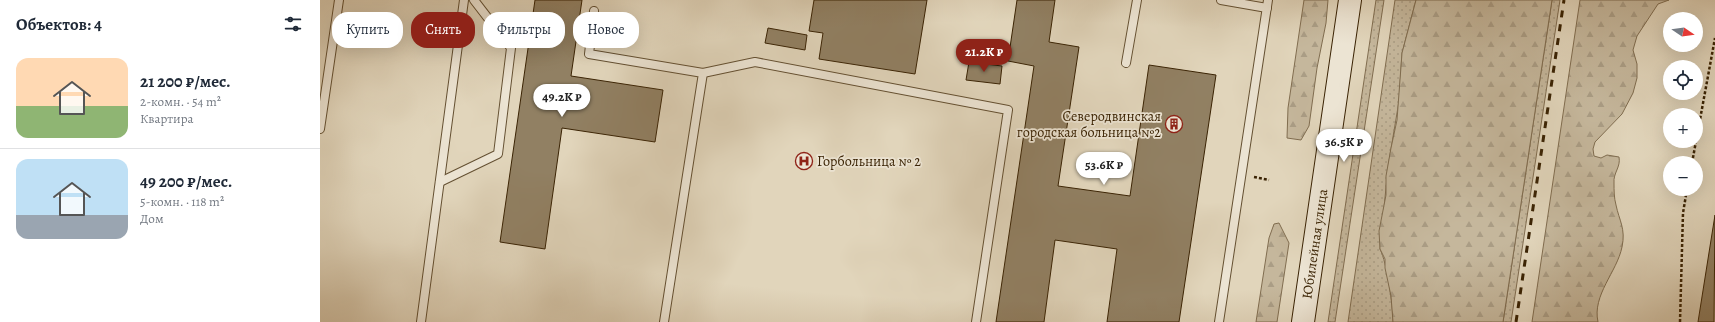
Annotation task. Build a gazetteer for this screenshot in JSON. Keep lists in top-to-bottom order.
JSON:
{
  "streets": {
    "main road": ["Юбилейная улица"]
  },
  "places": {
    "building": ["Северодвинская городская больница №2"],
    "hospital": ["Горбольница № 2"]
  },
  "north": "right",
  "page": {
    "heading": "Объектов: 4",
    "map_buttons": ["+", "−"],
    "chip": [
      "Купить",
      "Снять",
      "Фильтры",
      "Новое"
    ],
    "price": [
      "21.2K ₽",
      "49.2K ₽",
      "36.5K ₽",
      "53.6K ₽"
    ],
    "list": [
      {
        "name": "21 200 ₽/мес.",
        "note": "2-комн. · 54 m² · Квартира"
      },
      {
        "name": "49 200 ₽/мес.",
        "note": "5-комн. · 118 m² · Дом"
      }
    ]
  }
}
